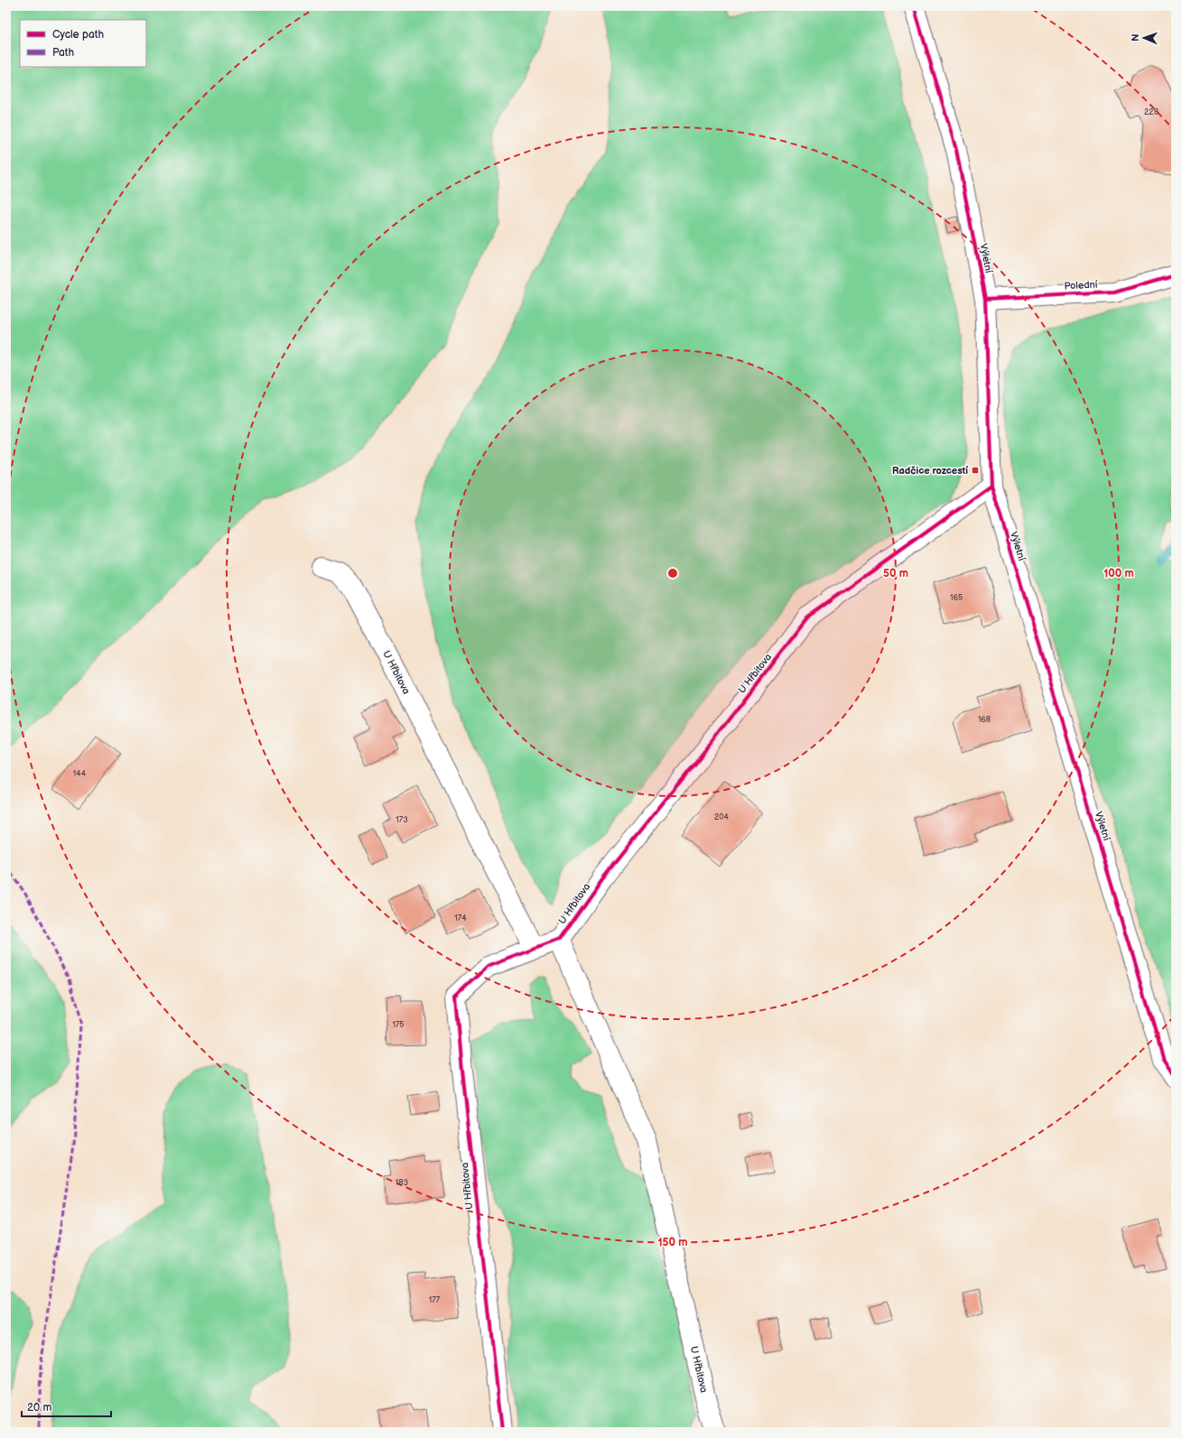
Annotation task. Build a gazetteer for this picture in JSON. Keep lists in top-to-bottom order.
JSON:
{
  "streets": {
    "street": ["Výletní", "Polední", "U Hřbitova"]
  },
  "crossings": [
    ["Výletní", "Polední"],
    ["Výletní", "U Hřbitova"]
  ],
  "places": {
    "transit": ["Radčice rozcestí"]
  },
  "house_numbers": [
    "228",
    "165",
    "168",
    "144",
    "204",
    "173",
    "174",
    "175",
    "183",
    "177"
  ],
  "legend": ["Cycle path", "Path"],
  "scale_bar": "20 m",
  "north": "left",
  "rings": ["50 m", "100 m", "150 m"]
}
